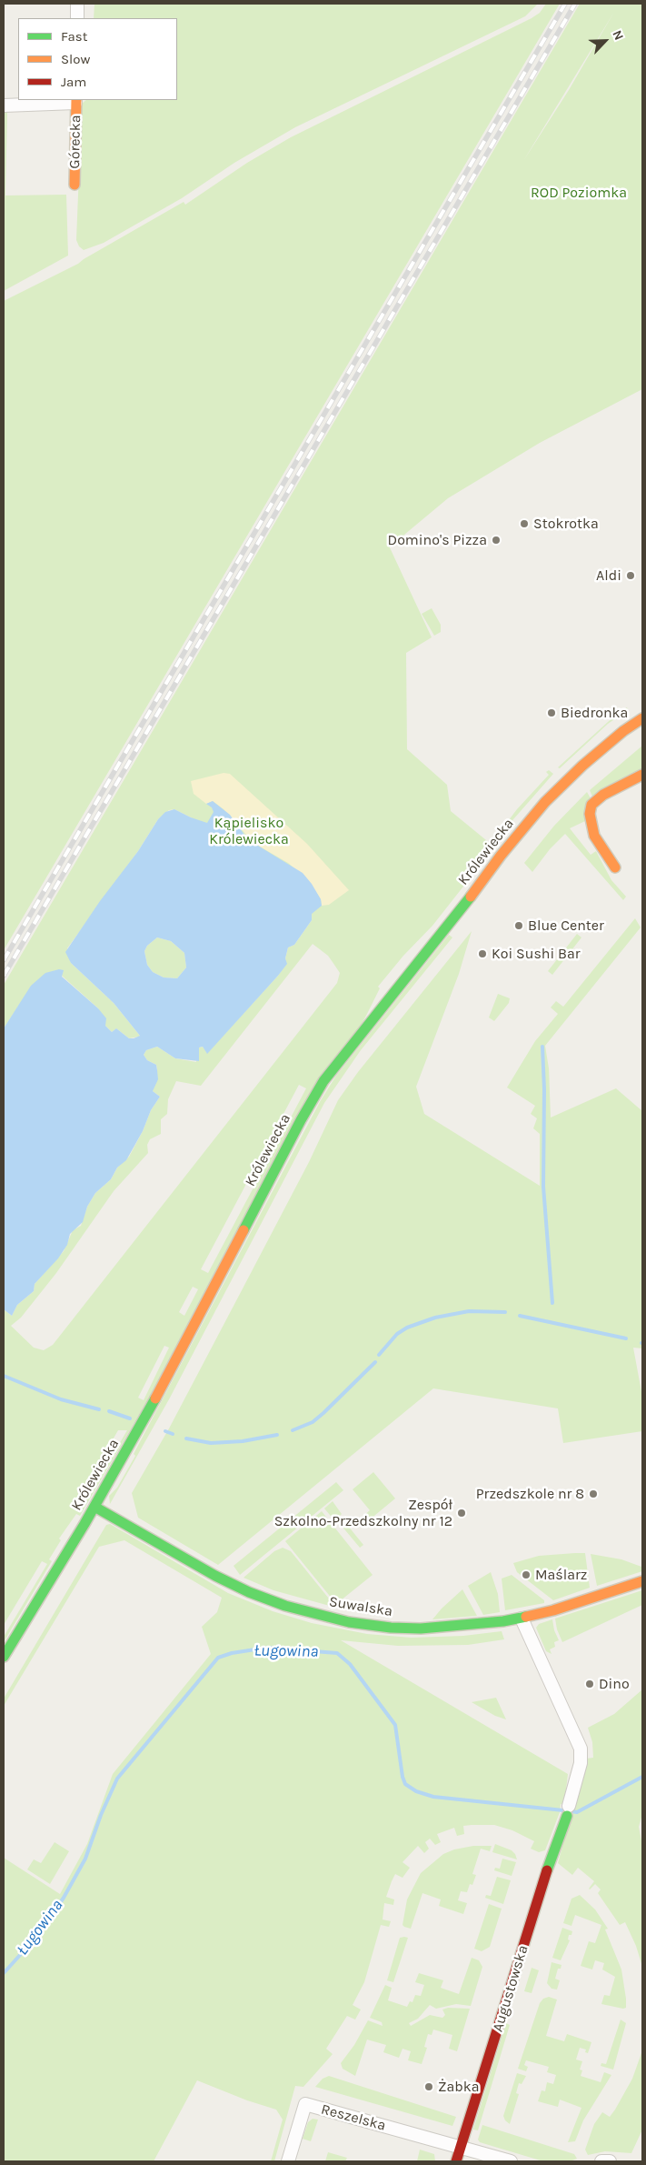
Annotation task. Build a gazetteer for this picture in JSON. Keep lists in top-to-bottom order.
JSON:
{
  "streets": {
    "street": [
      "Górecka",
      "Królewiecka",
      "Suwalska",
      "Augustowska",
      "Reszelska"
    ]
  },
  "crossings": [
    ["Królewiecka", "Suwalska"],
    ["Suwalska", "Augustowska"],
    ["Augustowska", "Reszelska"]
  ],
  "water": ["Ługowina"],
  "parks": ["ROD Poziomka", "Kąpielisko Królewiecka"],
  "places": [
    "Stokrotka",
    "Domino's Pizza",
    "Aldi",
    "Biedronka",
    "Blue Center",
    "Koi Sushi Bar",
    "Przedszkole nr 8",
    "Zespół Szkolno-Przedszkolny nr 12",
    "Maślarz",
    "Dino",
    "Żabka"
  ],
  "legend": ["Fast", "Slow", "Jam"],
  "north": "top right"
}
